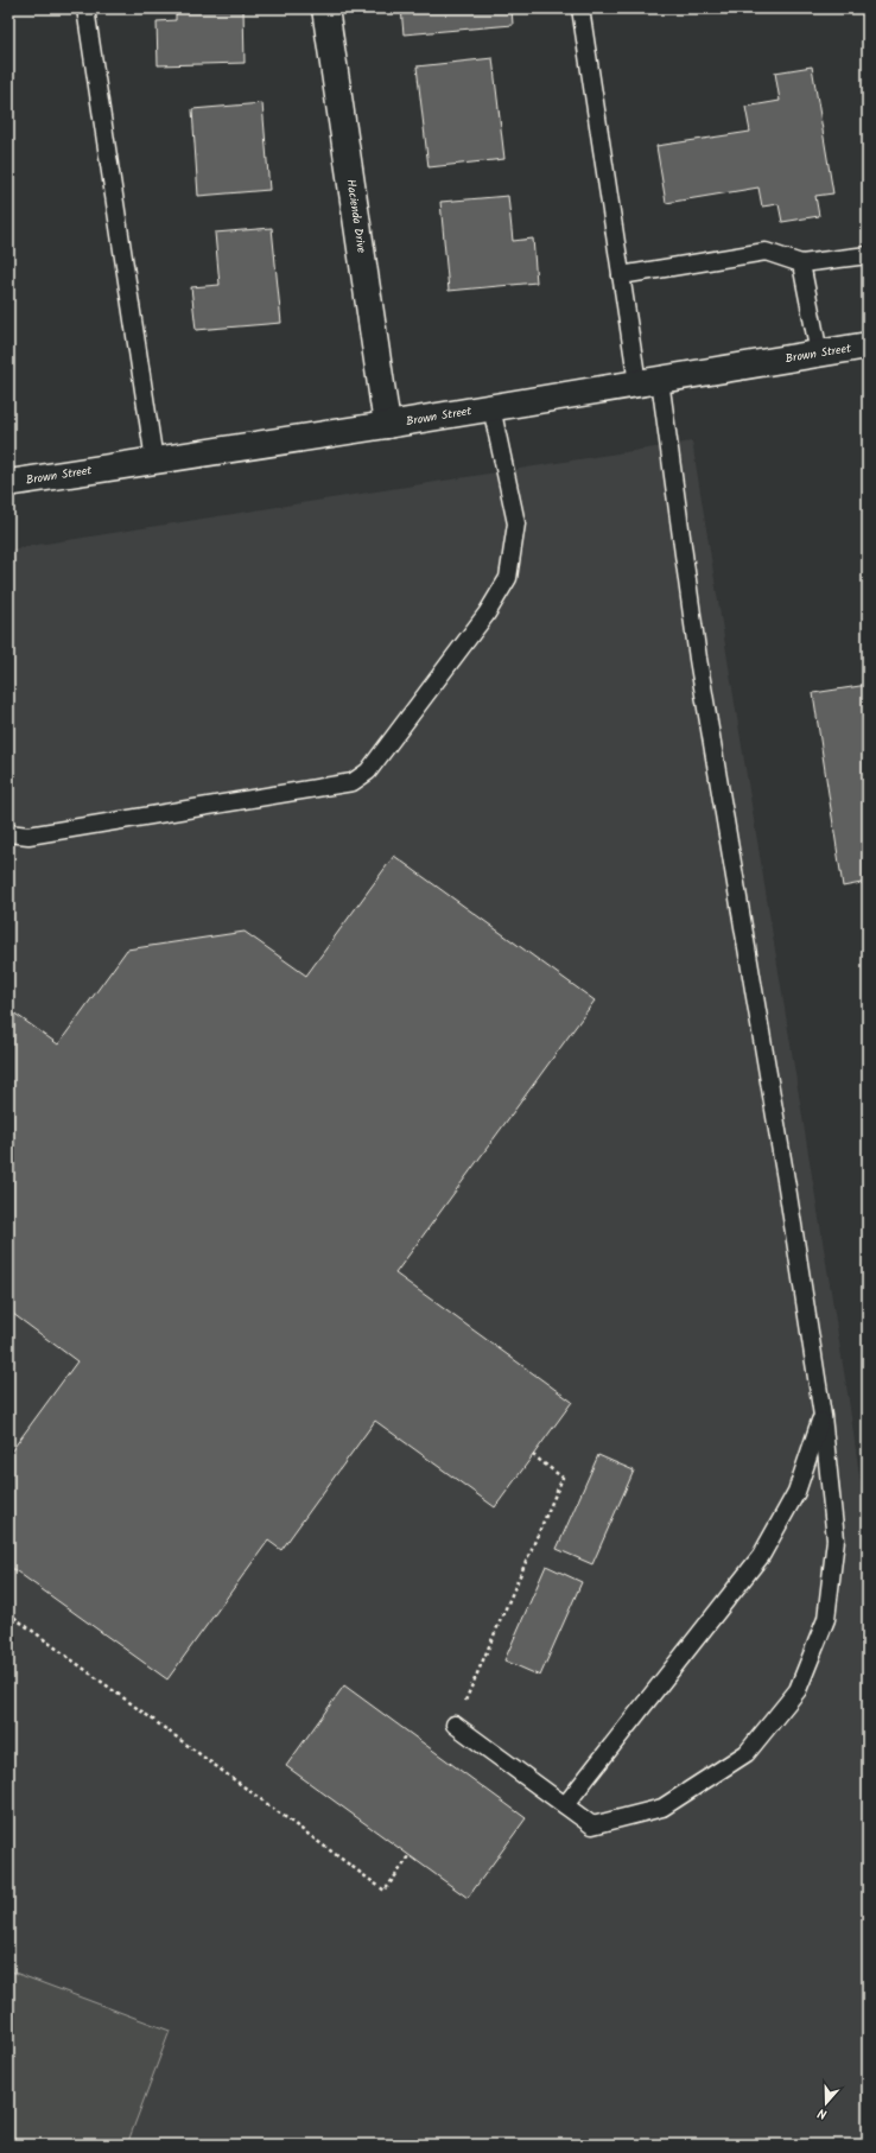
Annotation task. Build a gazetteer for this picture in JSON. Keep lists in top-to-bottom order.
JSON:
{
  "streets": {
    "main road": ["Hacienda Drive", "Brown Street"]
  },
  "crossings": [
    ["Hacienda Drive", "Brown Street"]
  ],
  "north": "bottom"
}
